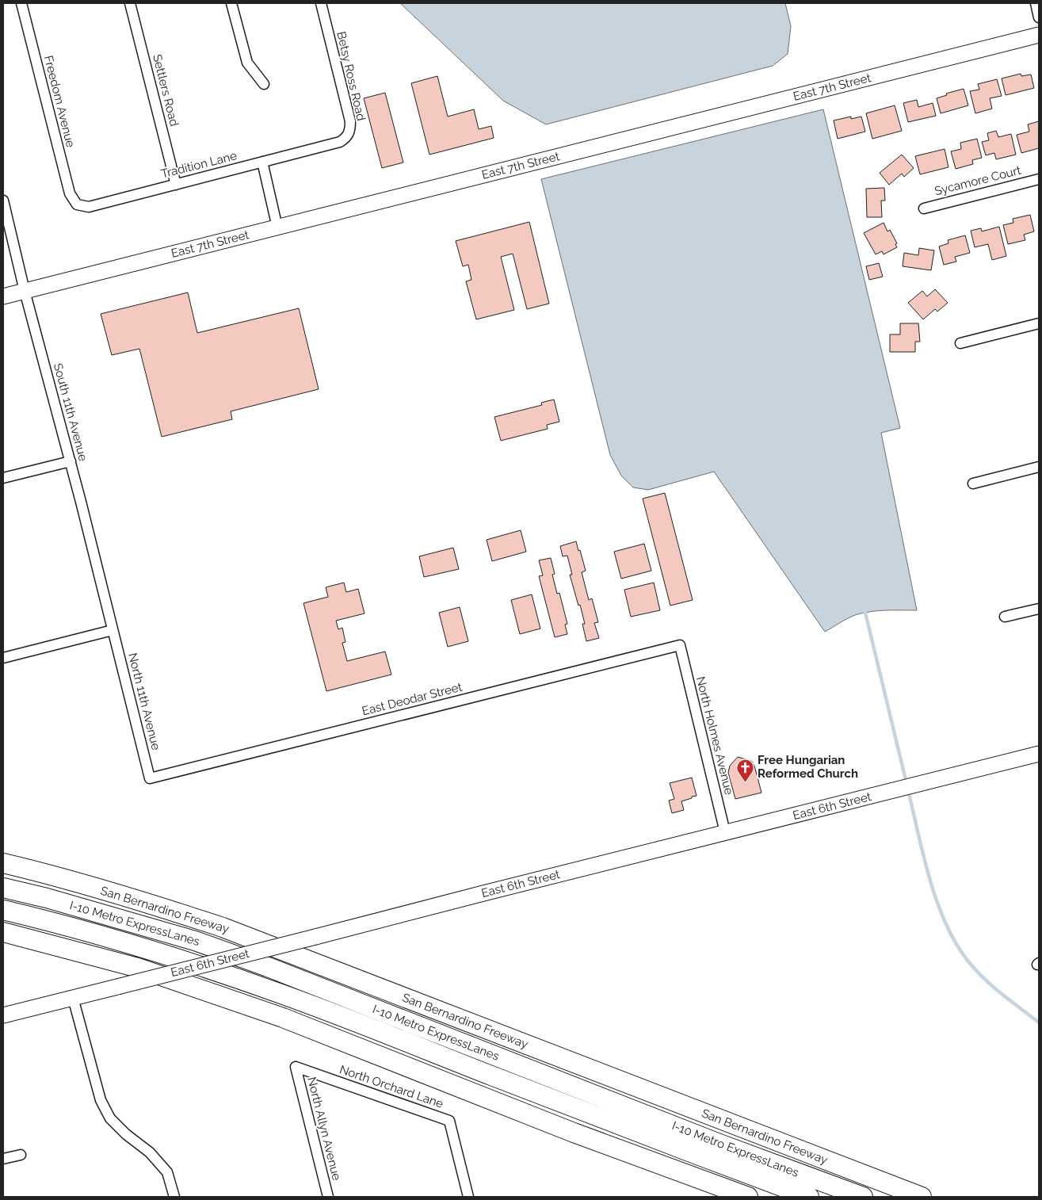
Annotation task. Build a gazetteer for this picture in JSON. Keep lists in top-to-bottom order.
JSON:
{
  "streets": {
    "highway": ["San Bernardino Freeway", "I-10 Metro ExpressLanes"],
    "main road": ["East 7th Street", "East 6th Street"],
    "street": [
      "Betsy Ross Road",
      "Settlers Road",
      "Freedom Avenue",
      "Tradition Lane",
      "Sycamore Court",
      "South 11th Avenue",
      "East Deodar Street",
      "North 11th Avenue",
      "North Holmes Avenue",
      "North Orchard Lane",
      "North Allyn Avenue"
    ]
  },
  "crossings": [
    ["Betsy Ross Road", "Tradition Lane"],
    ["East 7th Street", "South 11th Avenue"],
    ["Settlers Road", "Tradition Lane"],
    ["Freedom Avenue", "Tradition Lane"],
    ["South 11th Avenue", "North 11th Avenue"],
    ["East Deodar Street", "North 11th Avenue"],
    ["East Deodar Street", "North Holmes Avenue"],
    ["North Holmes Avenue", "East 6th Street"],
    ["North Orchard Lane", "North Allyn Avenue"]
  ],
  "places": {
    "church": ["Free Hungarian Reformed Church"]
  }
}
